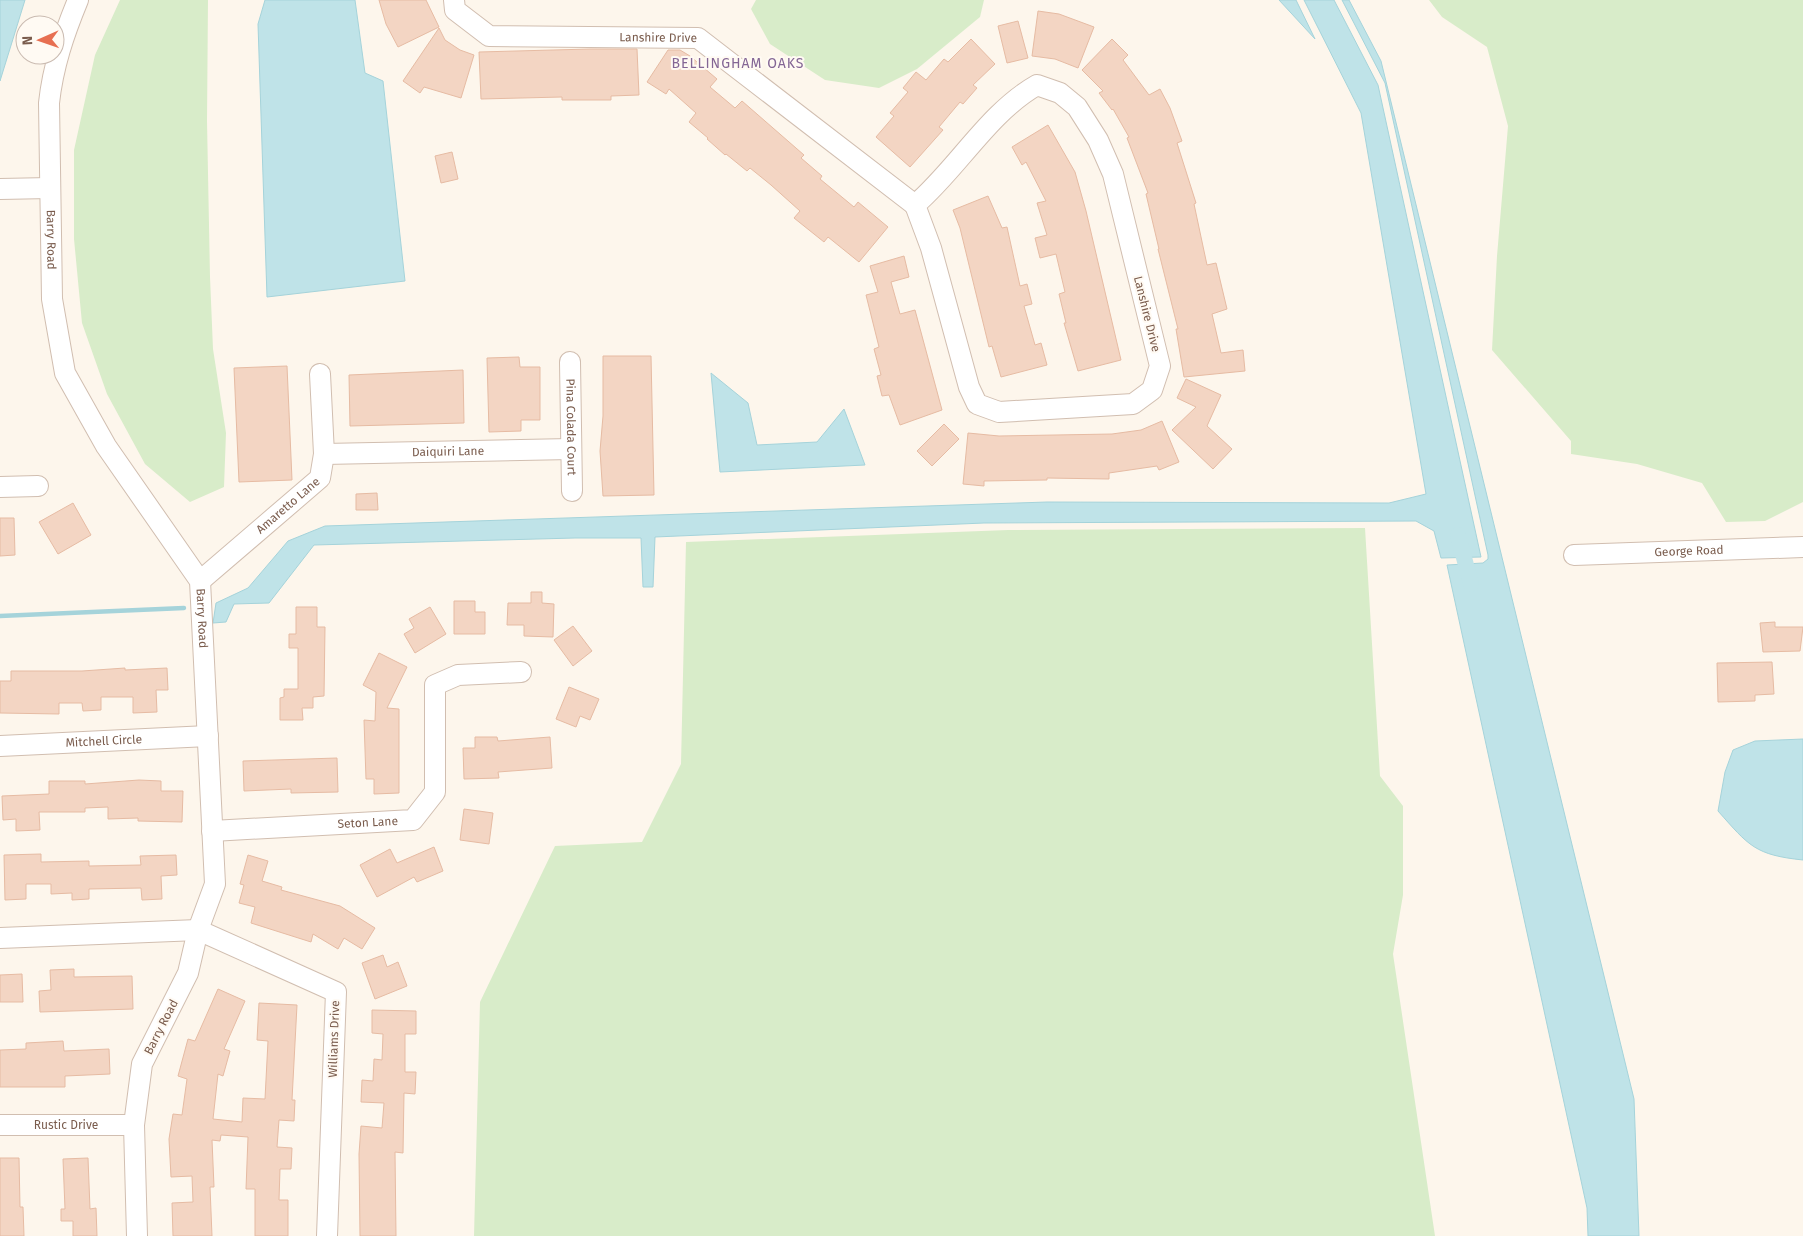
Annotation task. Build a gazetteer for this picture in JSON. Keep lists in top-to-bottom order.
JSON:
{
  "streets": {
    "street": [
      "Lanshire Drive",
      "Barry Road",
      "Pina Colada Court",
      "Daiquiri Lane",
      "Amaretto Lane",
      "George Road",
      "Mitchell Circle",
      "Seton Lane",
      "Williams Drive",
      "Rustic Drive"
    ]
  },
  "crossings": [
    ["Barry Road", "Amaretto Lane"],
    ["Barry Road", "Mitchell Circle"],
    ["Barry Road", "Seton Lane"],
    ["Barry Road", "Williams Drive"],
    ["Barry Road", "Rustic Drive"],
    ["Pina Colada Court", "Daiquiri Lane"],
    ["Daiquiri Lane", "Amaretto Lane"]
  ],
  "districts": ["BELLINGHAM OAKS"],
  "north": "left"
}
